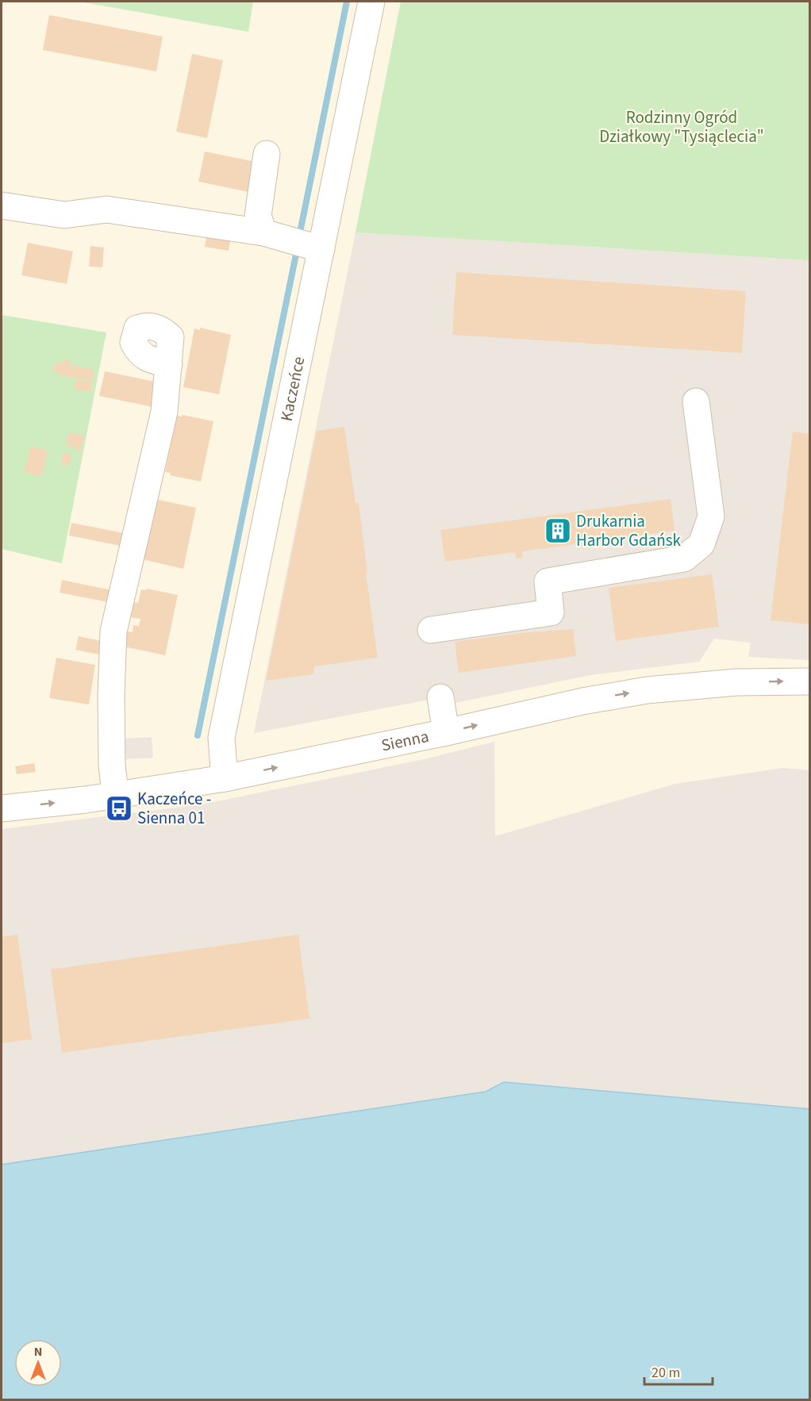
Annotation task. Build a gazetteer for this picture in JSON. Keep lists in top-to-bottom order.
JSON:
{
  "streets": {
    "street": ["Kaczeńce", "Sienna"]
  },
  "crossings": [
    ["Kaczeńce", "Sienna"]
  ],
  "one_way": ["Sienna"],
  "parks": ["Rodzinny Ogród Działkowy \"Tysiąclecia\""],
  "places": {
    "building": ["Drukarnia Harbor Gdańsk"],
    "bus stop": ["Kaczeńce - Sienna 01"]
  },
  "scale_bar": "20 m",
  "north": "top"
}
